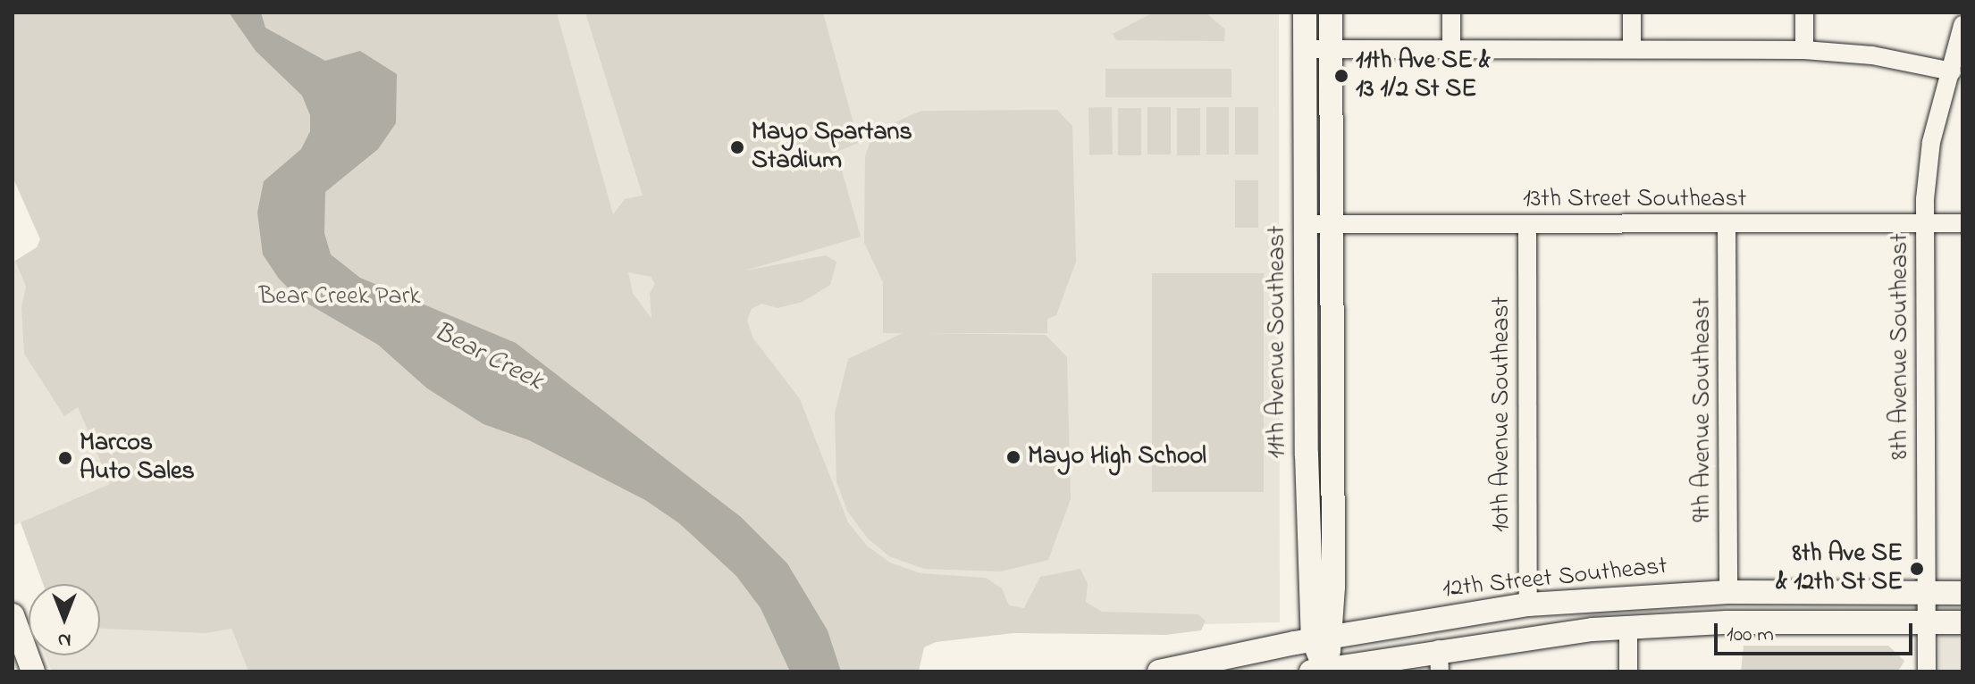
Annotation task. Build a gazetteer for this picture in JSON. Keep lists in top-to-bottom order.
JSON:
{
  "streets": {
    "main road": ["11th Avenue Southeast", "12th Street Southeast"],
    "street": [
      "13th Street Southeast",
      "8th Avenue Southeast",
      "9th Avenue Southeast",
      "10th Avenue Southeast"
    ]
  },
  "crossings": [
    ["13th Street Southeast", "11th Avenue Southeast"],
    ["13th Street Southeast", "8th Avenue Southeast"],
    ["13th Street Southeast", "9th Avenue Southeast"],
    ["13th Street Southeast", "10th Avenue Southeast"],
    ["11th Avenue Southeast", "12th Street Southeast"],
    ["8th Avenue Southeast", "12th Street Southeast"],
    ["9th Avenue Southeast", "12th Street Southeast"],
    ["10th Avenue Southeast", "12th Street Southeast"]
  ],
  "water": ["Bear Creek"],
  "parks": ["Bear Creek Park"],
  "places": [
    "11th Ave SE & 13 1/2 St SE",
    "Mayo Spartans Stadium",
    "Mayo High School",
    "Marcos Auto Sales",
    "8th Ave SE & 12th St SE"
  ],
  "scale_bar": "100 m",
  "north": "bottom"
}
